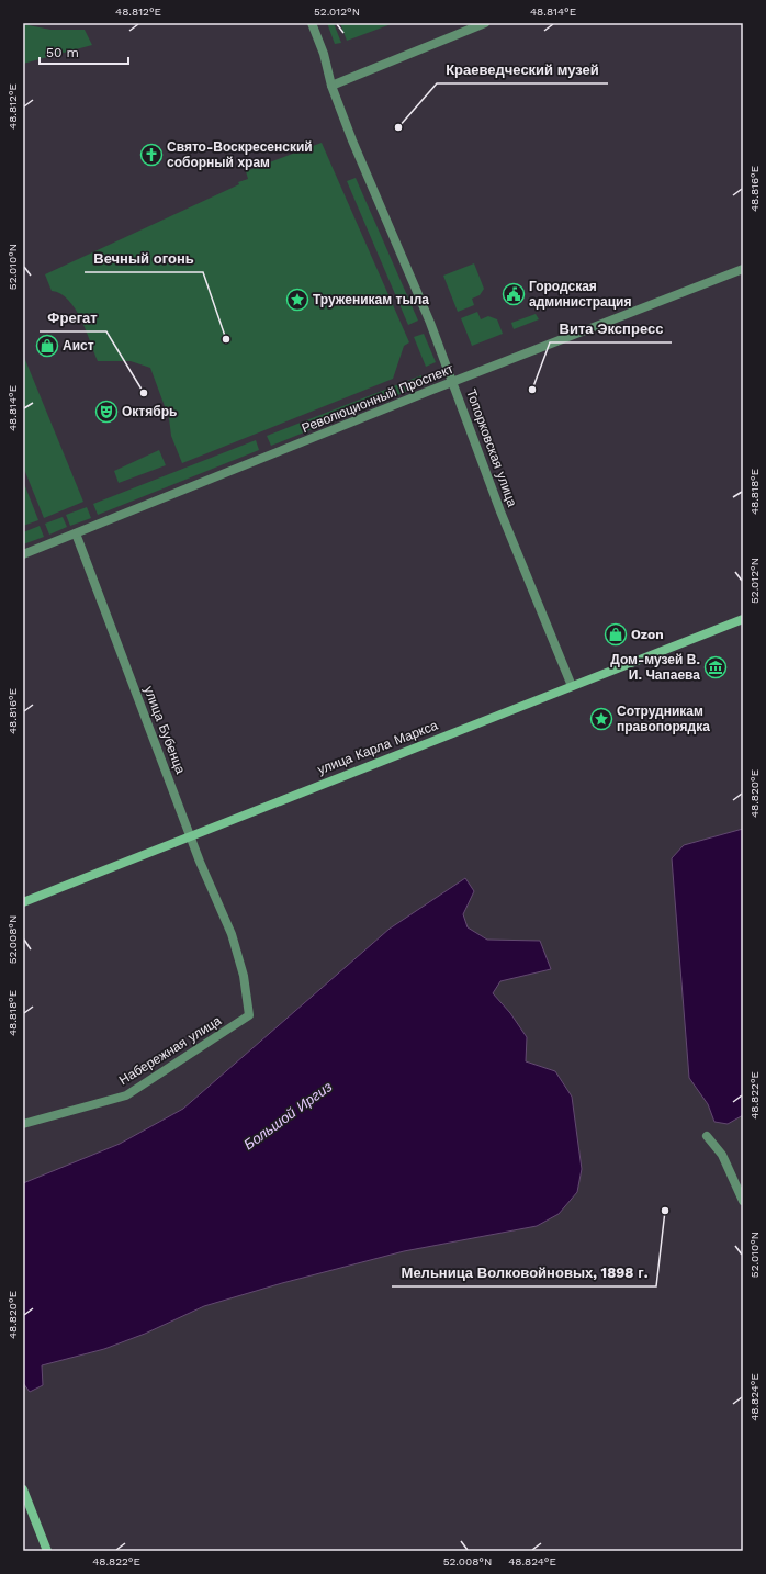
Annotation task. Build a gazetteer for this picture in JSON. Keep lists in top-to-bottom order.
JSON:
{
  "streets": {
    "main road": ["улица Карла Маркса"],
    "street": [
      "Революционный Проспект",
      "Топорковская улица",
      "улица Бубенца",
      "Набережная улица"
    ]
  },
  "crossings": [
    ["Революционный Проспект", "Топорковская улица"],
    ["Революционный Проспект", "улица Бубенца"],
    ["Топорковская улица", "улица Карла Маркса"],
    ["улица Бубенца", "улица Карла Маркса"],
    ["улица Бубенца", "Набережная улица"]
  ],
  "water": ["Большой Иргиз"],
  "places": {
    "other": [
      "Краеведческий музей",
      "Вечный огонь",
      "Вита Экспресс",
      "Фрегат",
      "Мельница Волковойновых, 1898 г."
    ],
    "church": ["Свято-Воскресенский соборный храм"],
    "public building": ["Городская администрация"],
    "place": ["Труженикам тыла", "Сотрудникам правопорядка"],
    "shop": ["Аист", "Ozon"],
    "theatre": ["Октябрь"],
    "museum": ["Дом-музей В. И. Чапаева"]
  },
  "scale_bar": "50 m",
  "coordinates": [
    "48.812°E",
    "52.012°N",
    "48.814°E",
    "48.816°E",
    "52.010°N",
    "48.818°E",
    "48.820°E",
    "52.008°N",
    "48.822°E",
    "48.824°E"
  ]
}
